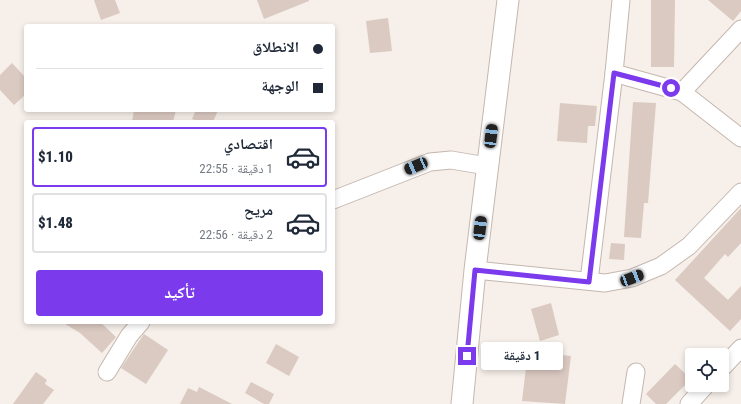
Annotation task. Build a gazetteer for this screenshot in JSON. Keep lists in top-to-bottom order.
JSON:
{
  "page": {
    "banner": ["الانطلاق", "الوجهة"],
    "list": [
      {
        "name": "اقتصادي",
        "note": "1 دقيقة · 22:55",
        "value": "$1.10"
      },
      {
        "name": "مريح",
        "note": "2 دقيقة · 22:56",
        "value": "$1.48"
      }
    ],
    "buttons": "تأكيد",
    "bubble": "1 دقيقة"
  }
}
